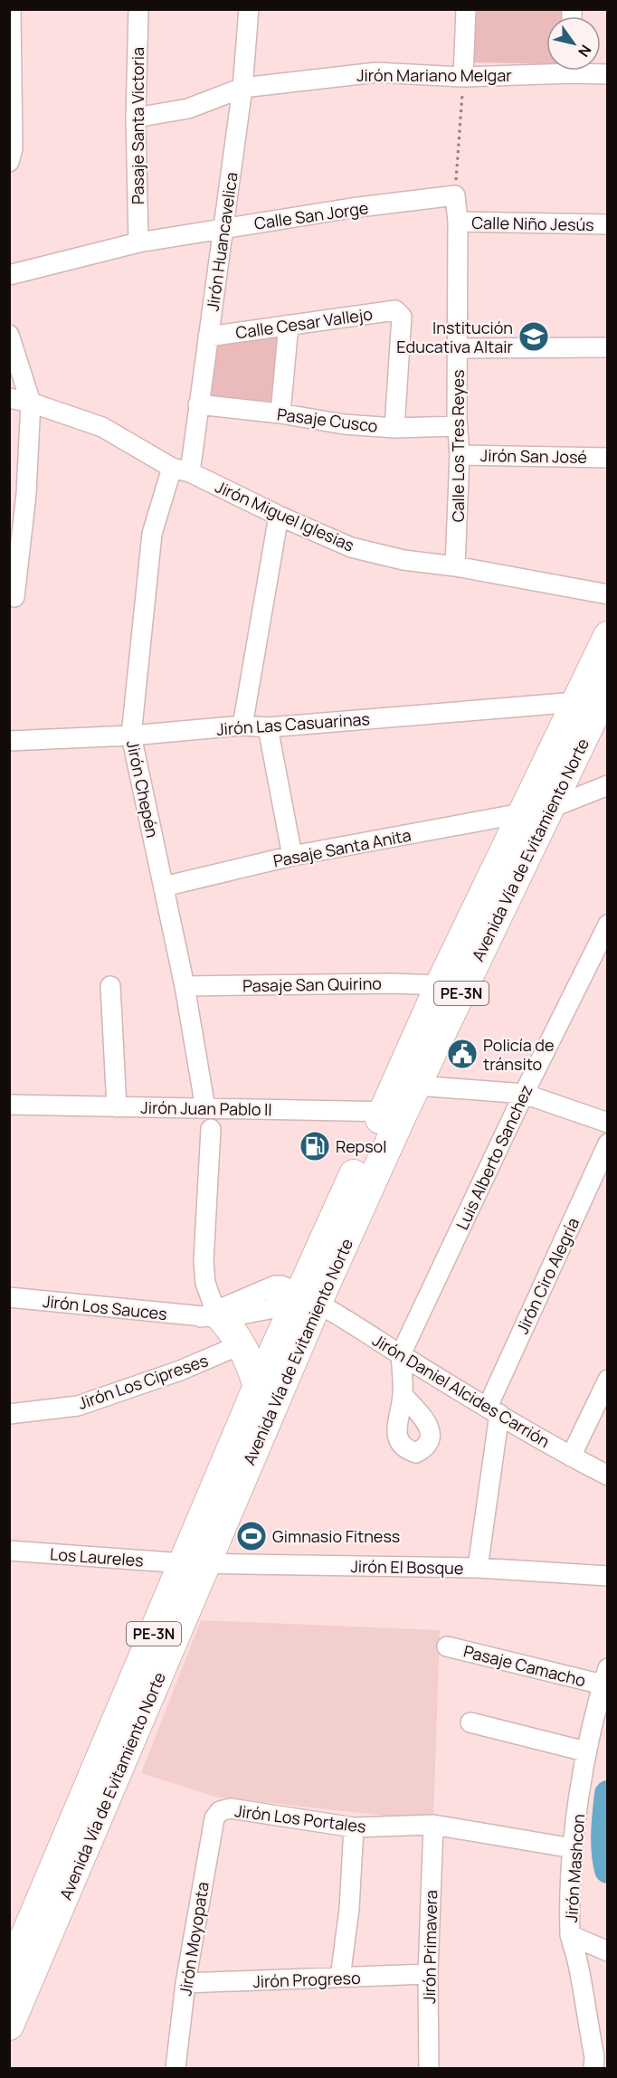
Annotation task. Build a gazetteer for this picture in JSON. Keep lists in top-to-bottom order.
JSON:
{
  "streets": {
    "highway": ["Avenida Vía de Evitamiento Norte", "PE-3N"],
    "street": [
      "Jirón Mariano Melgar",
      "Pasaje Santa Victoria",
      "Calle San Jorge",
      "Calle Niño Jesús",
      "Jirón Huancavelica",
      "Calle Cesar Vallejo",
      "Pasaje Cusco",
      "Calle Los Tres Reyes",
      "Jirón San José",
      "Jirón Miguel Iglesias",
      "Jirón Las Casuarinas",
      "Jirón Chepén",
      "Pasaje Santa Anita",
      "Pasaje San Quirino",
      "Jirón Juan Pablo II",
      "Luis Alberto Sanchez",
      "Jirón Ciro Alegría",
      "Jirón Los Sauces",
      "Jirón Los Cipreses",
      "Jirón Daniel Alcides Carrión",
      "Los Laureles",
      "Jirón El Bosque",
      "Pasaje Camacho",
      "Jirón Los Portales",
      "Jirón Mashcon",
      "Jirón Moyopata",
      "Jirón Primavera",
      "Jirón Progreso"
    ]
  },
  "crossings": [
    ["Jirón Mariano Melgar", "Pasaje Santa Victoria"],
    ["Jirón Mariano Melgar", "Jirón Huancavelica"],
    ["Pasaje Santa Victoria", "Calle San Jorge"],
    ["Calle San Jorge", "Jirón Huancavelica"],
    ["Calle San Jorge", "Calle Los Tres Reyes"],
    ["Calle Niño Jesús", "Calle Los Tres Reyes"],
    ["Jirón Huancavelica", "Calle Cesar Vallejo"],
    ["Jirón Huancavelica", "Pasaje Cusco"],
    ["Jirón Huancavelica", "Jirón Miguel Iglesias"],
    ["Jirón Huancavelica", "Jirón Chepén"],
    ["Calle Cesar Vallejo", "Pasaje Cusco"],
    ["Pasaje Cusco", "Calle Los Tres Reyes"],
    ["Calle Los Tres Reyes", "Jirón San José"],
    ["Calle Los Tres Reyes", "Jirón Miguel Iglesias"],
    ["Jirón Miguel Iglesias", "Jirón Chepén"],
    ["Jirón Las Casuarinas", "Jirón Chepén"],
    ["Jirón Las Casuarinas", "Avenida Vía de Evitamiento Norte"],
    ["Jirón Chepén", "Pasaje Santa Anita"],
    ["Jirón Chepén", "Pasaje San Quirino"],
    ["Jirón Chepén", "Jirón Juan Pablo II"],
    ["Pasaje Santa Anita", "Avenida Vía de Evitamiento Norte"],
    ["Avenida Vía de Evitamiento Norte", "Pasaje San Quirino"],
    ["Avenida Vía de Evitamiento Norte", "Jirón Juan Pablo II"],
    ["Avenida Vía de Evitamiento Norte", "Jirón Los Sauces"],
    ["Avenida Vía de Evitamiento Norte", "Jirón Daniel Alcides Carrión"],
    ["Avenida Vía de Evitamiento Norte", "Los Laureles"],
    ["Avenida Vía de Evitamiento Norte", "Jirón El Bosque"],
    ["Luis Alberto Sanchez", "Jirón Daniel Alcides Carrión"],
    ["Jirón Ciro Alegría", "Jirón Daniel Alcides Carrión"],
    ["Jirón Ciro Alegría", "Jirón El Bosque"],
    ["Jirón Los Sauces", "Jirón Daniel Alcides Carrión"],
    ["Los Laureles", "Jirón El Bosque"],
    ["Pasaje Camacho", "Jirón Mashcon"],
    ["Jirón Los Portales", "Jirón Mashcon"],
    ["Jirón Los Portales", "Jirón Moyopata"],
    ["Jirón Los Portales", "Jirón Primavera"],
    ["Jirón Moyopata", "Jirón Progreso"],
    ["Jirón Primavera", "Jirón Progreso"]
  ],
  "places": {
    "school or university": ["Institución Educativa Altair"],
    "public building": ["Policía de tránsito"],
    "fuel station": ["Repsol"],
    "sports": ["Gimnasio Fitness"]
  },
  "north": "bottom right"
}
